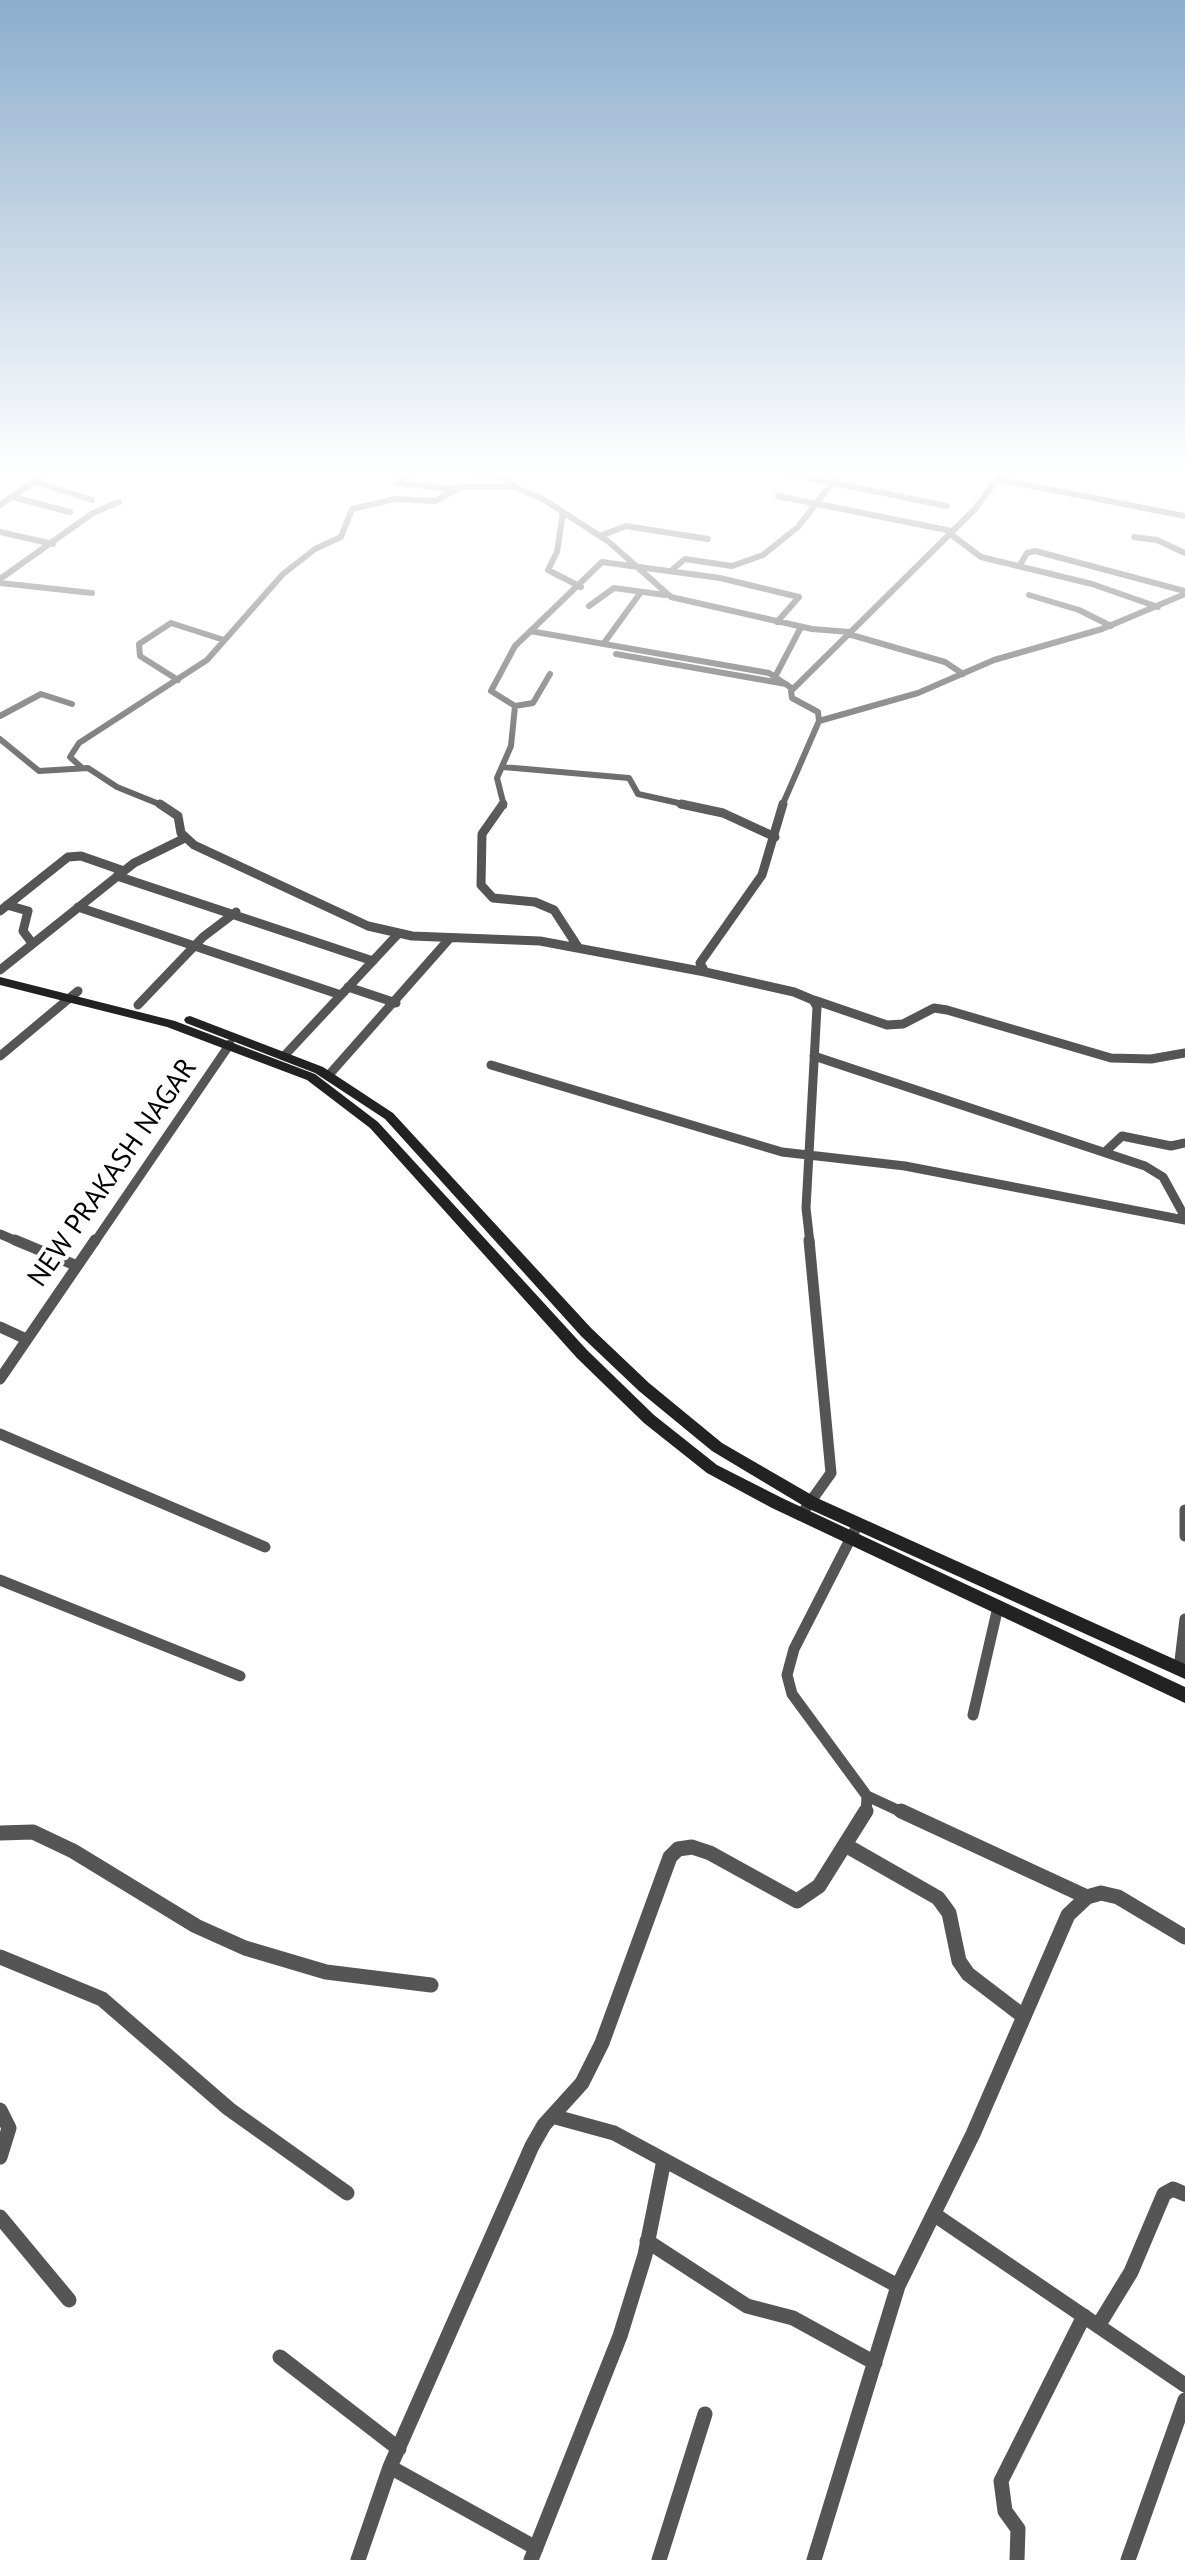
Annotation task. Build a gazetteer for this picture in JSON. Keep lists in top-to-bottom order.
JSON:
{
  "streets": {
    "street": ["NEW PRAKASH NAGAR"]
  }
}
